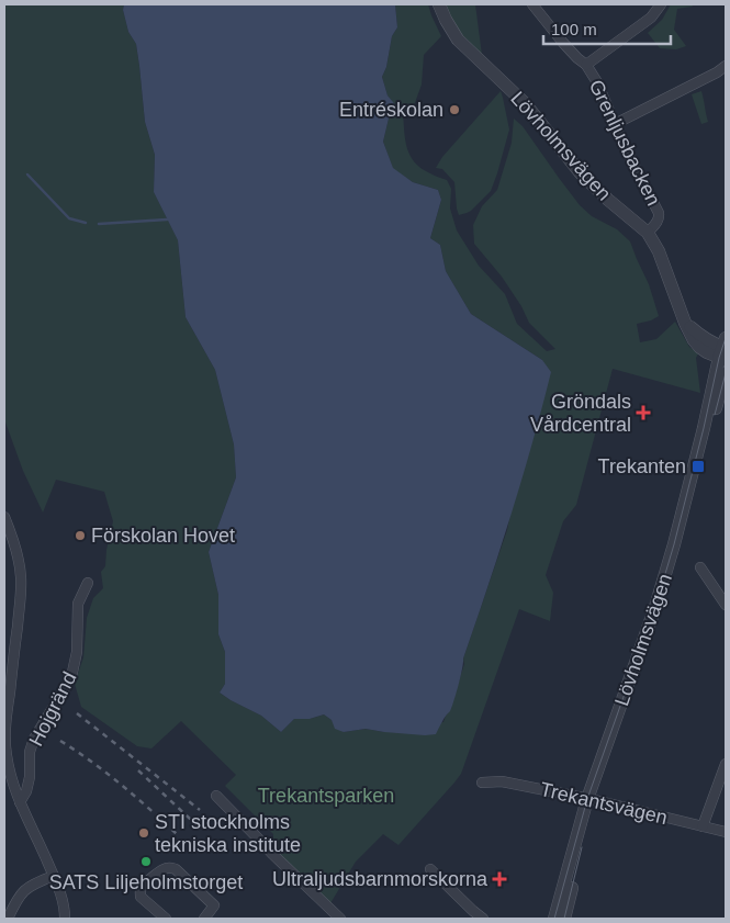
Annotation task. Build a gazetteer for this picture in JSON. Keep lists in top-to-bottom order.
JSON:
{
  "streets": {
    "street": [
      "Grenljusbacken",
      "Lövholmsvägen",
      "Hojgränd",
      "Trekantsvägen"
    ]
  },
  "crossings": [
    ["Grenljusbacken", "Lövholmsvägen"],
    ["Lövholmsvägen", "Trekantsvägen"]
  ],
  "parks": ["Trekantsparken"],
  "places": {
    "other": [
      "Entréskolan",
      "Förskolan Hovet",
      "STI stockholms tekniska institute",
      "SATS Liljeholmstorget"
    ],
    "health": ["Gröndals Vårdcentral", "Ultraljudsbarnmorskorna"],
    "transit": ["Trekanten"]
  },
  "scale_bar": "100 m"
}
